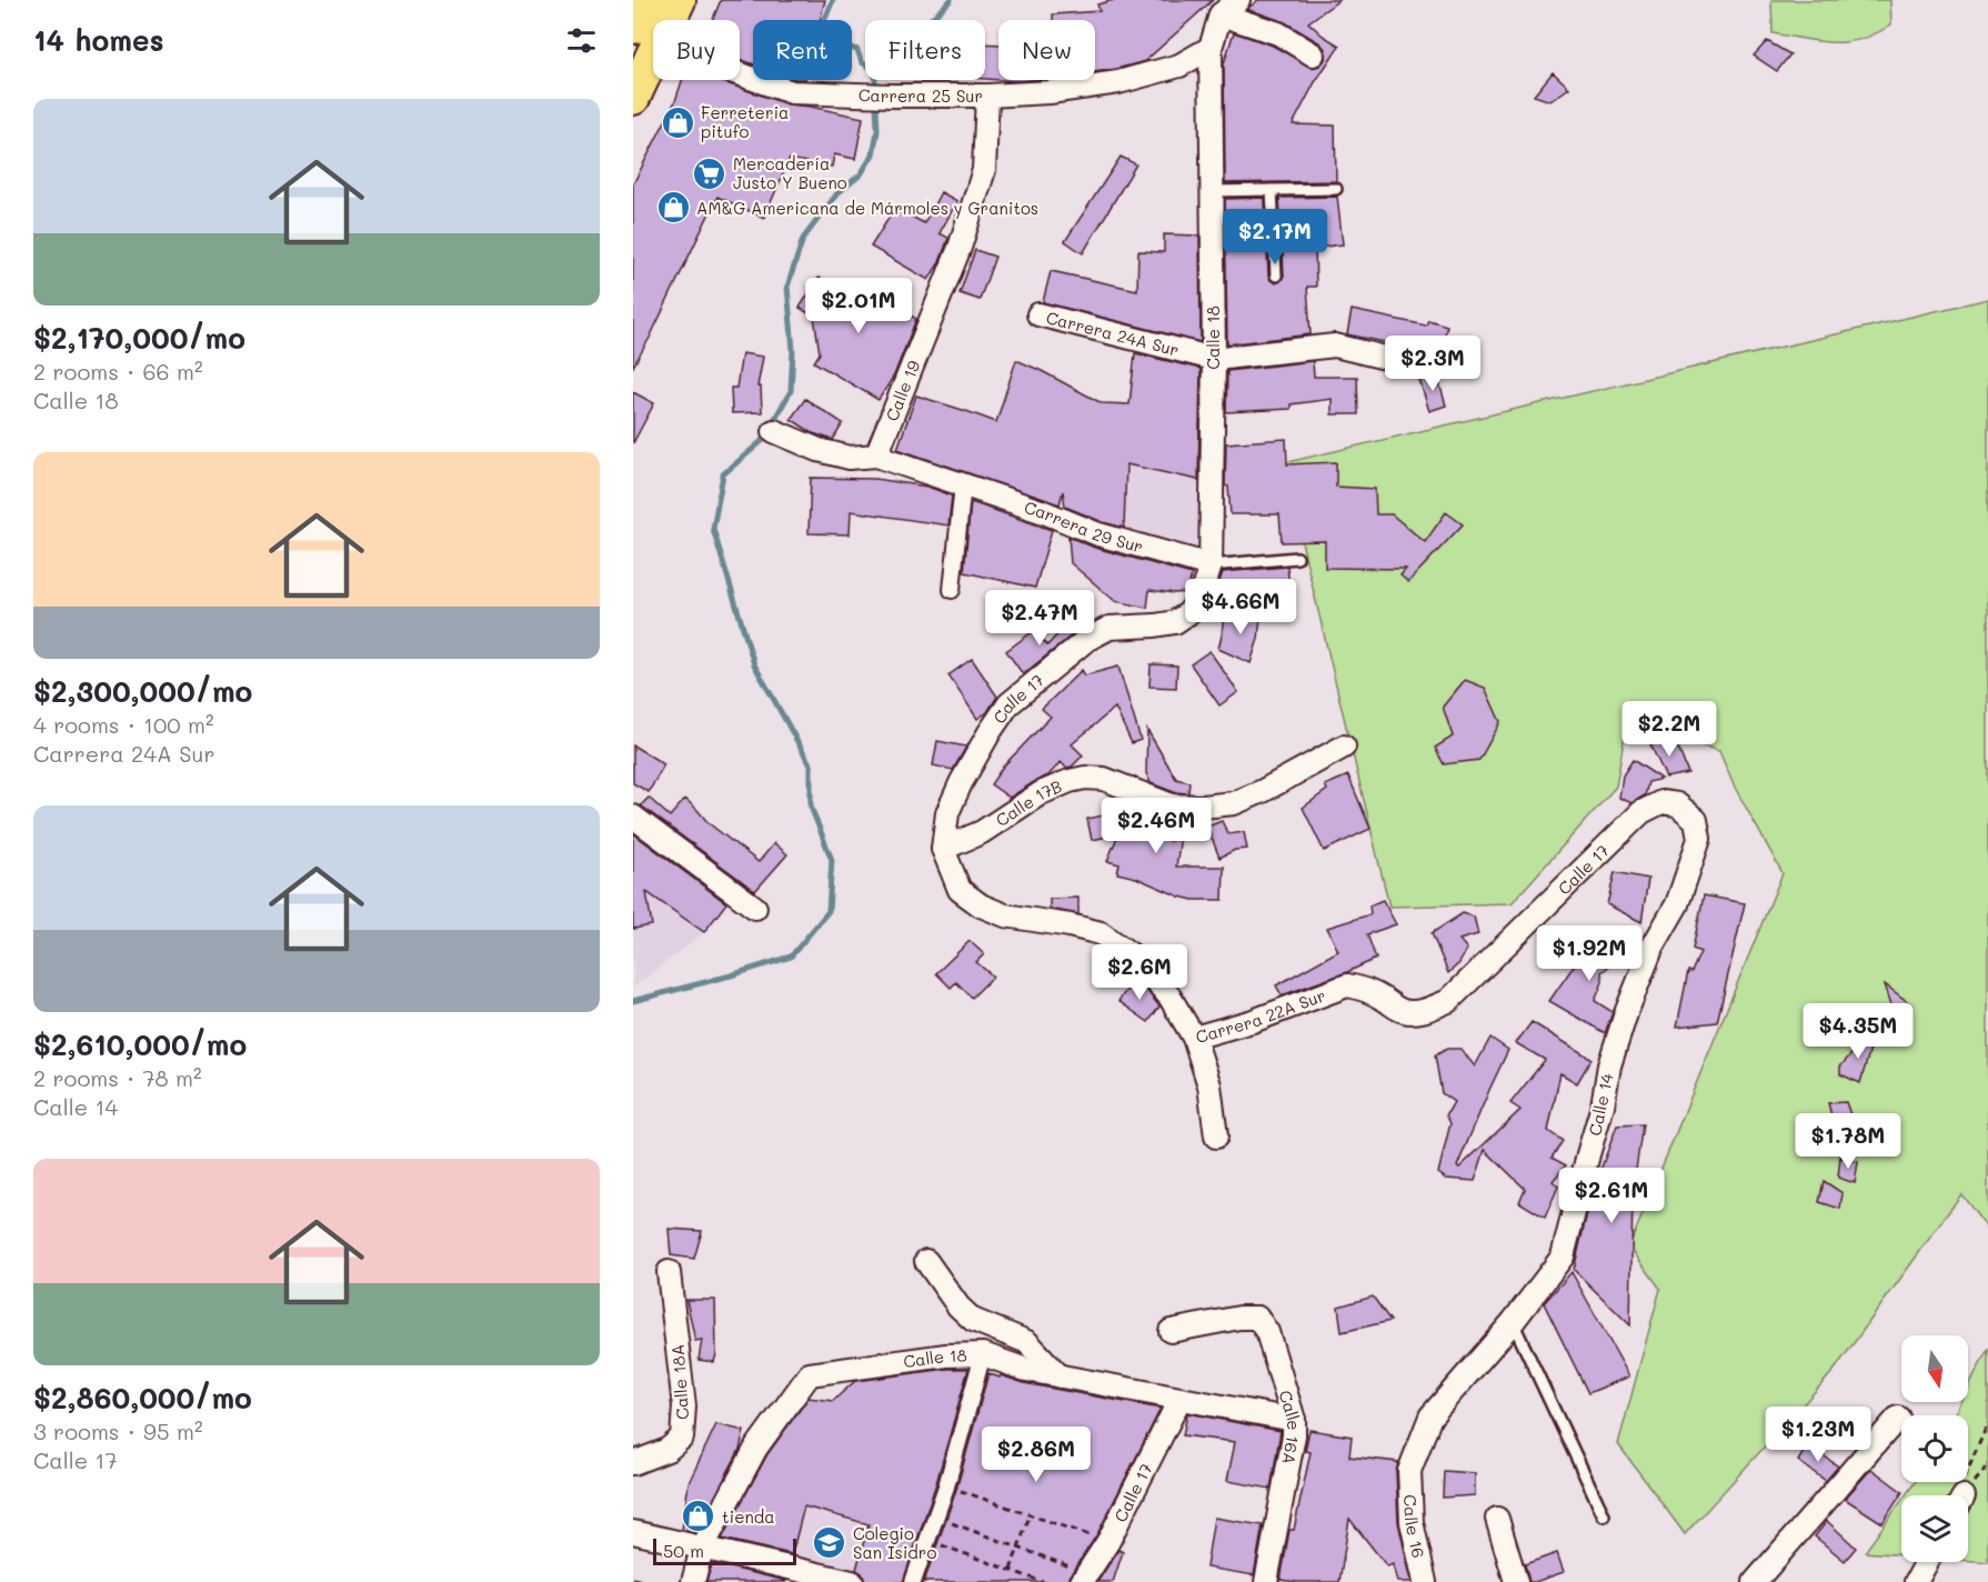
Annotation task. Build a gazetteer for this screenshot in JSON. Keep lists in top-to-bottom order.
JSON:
{
  "streets": {
    "street": [
      "Carrera 25 Sur",
      "Carrera 24A Sur",
      "Calle 18",
      "Calle 19",
      "Carrera 29 Sur",
      "Calle 17",
      "Calle 17B",
      "Carrera 22A Sur",
      "Calle 14",
      "Calle 18A",
      "Calle 16A",
      "Calle 16"
    ]
  },
  "crossings": [
    ["Carrera 25 Sur", "Calle 18"],
    ["Carrera 25 Sur", "Calle 19"],
    ["Carrera 24A Sur", "Calle 18"],
    ["Calle 18", "Carrera 29 Sur"],
    ["Calle 18", "Calle 17"],
    ["Calle 18", "Calle 16A"],
    ["Calle 19", "Carrera 29 Sur"],
    ["Carrera 29 Sur", "Calle 17"],
    ["Calle 17", "Calle 17B"],
    ["Calle 17", "Carrera 22A Sur"],
    ["Calle 17", "Calle 14"],
    ["Calle 17B", "Carrera 22A Sur"],
    ["Calle 14", "Calle 16"]
  ],
  "places": {
    "shop": ["Ferreteria pitufo", "AM&G Americana de Mármoles y Granitos", "tienda"],
    "supermarket": ["Mercadería Justo Y Bueno"],
    "school or university": ["Colegio San Isidro"]
  },
  "scale_bar": "50 m",
  "north": "bottom",
  "page": {
    "heading": "14 homes",
    "chip": [
      "Buy",
      "Rent",
      "Filters",
      "New"
    ],
    "list": [
      {
        "name": "$2,170,000/mo",
        "note": "2 rooms · 66 m² · Calle 18"
      },
      {
        "name": "$2,300,000/mo",
        "note": "4 rooms · 100 m² · Carrera 24A Sur"
      },
      {
        "name": "$2,610,000/mo",
        "note": "2 rooms · 78 m² · Calle 14"
      },
      {
        "name": "$2,860,000/mo",
        "note": "3 rooms · 95 m² · Calle 17"
      }
    ],
    "price": [
      "$2.17M",
      "$2.01M",
      "$2.3M",
      "$4.66M",
      "$2.47M",
      "$2.2M",
      "$2.46M",
      "$1.92M",
      "$2.6M",
      "$4.35M",
      "$1.78M",
      "$2.61M",
      "$1.23M",
      "$2.86M"
    ],
    "scale": "50 m"
  }
}
